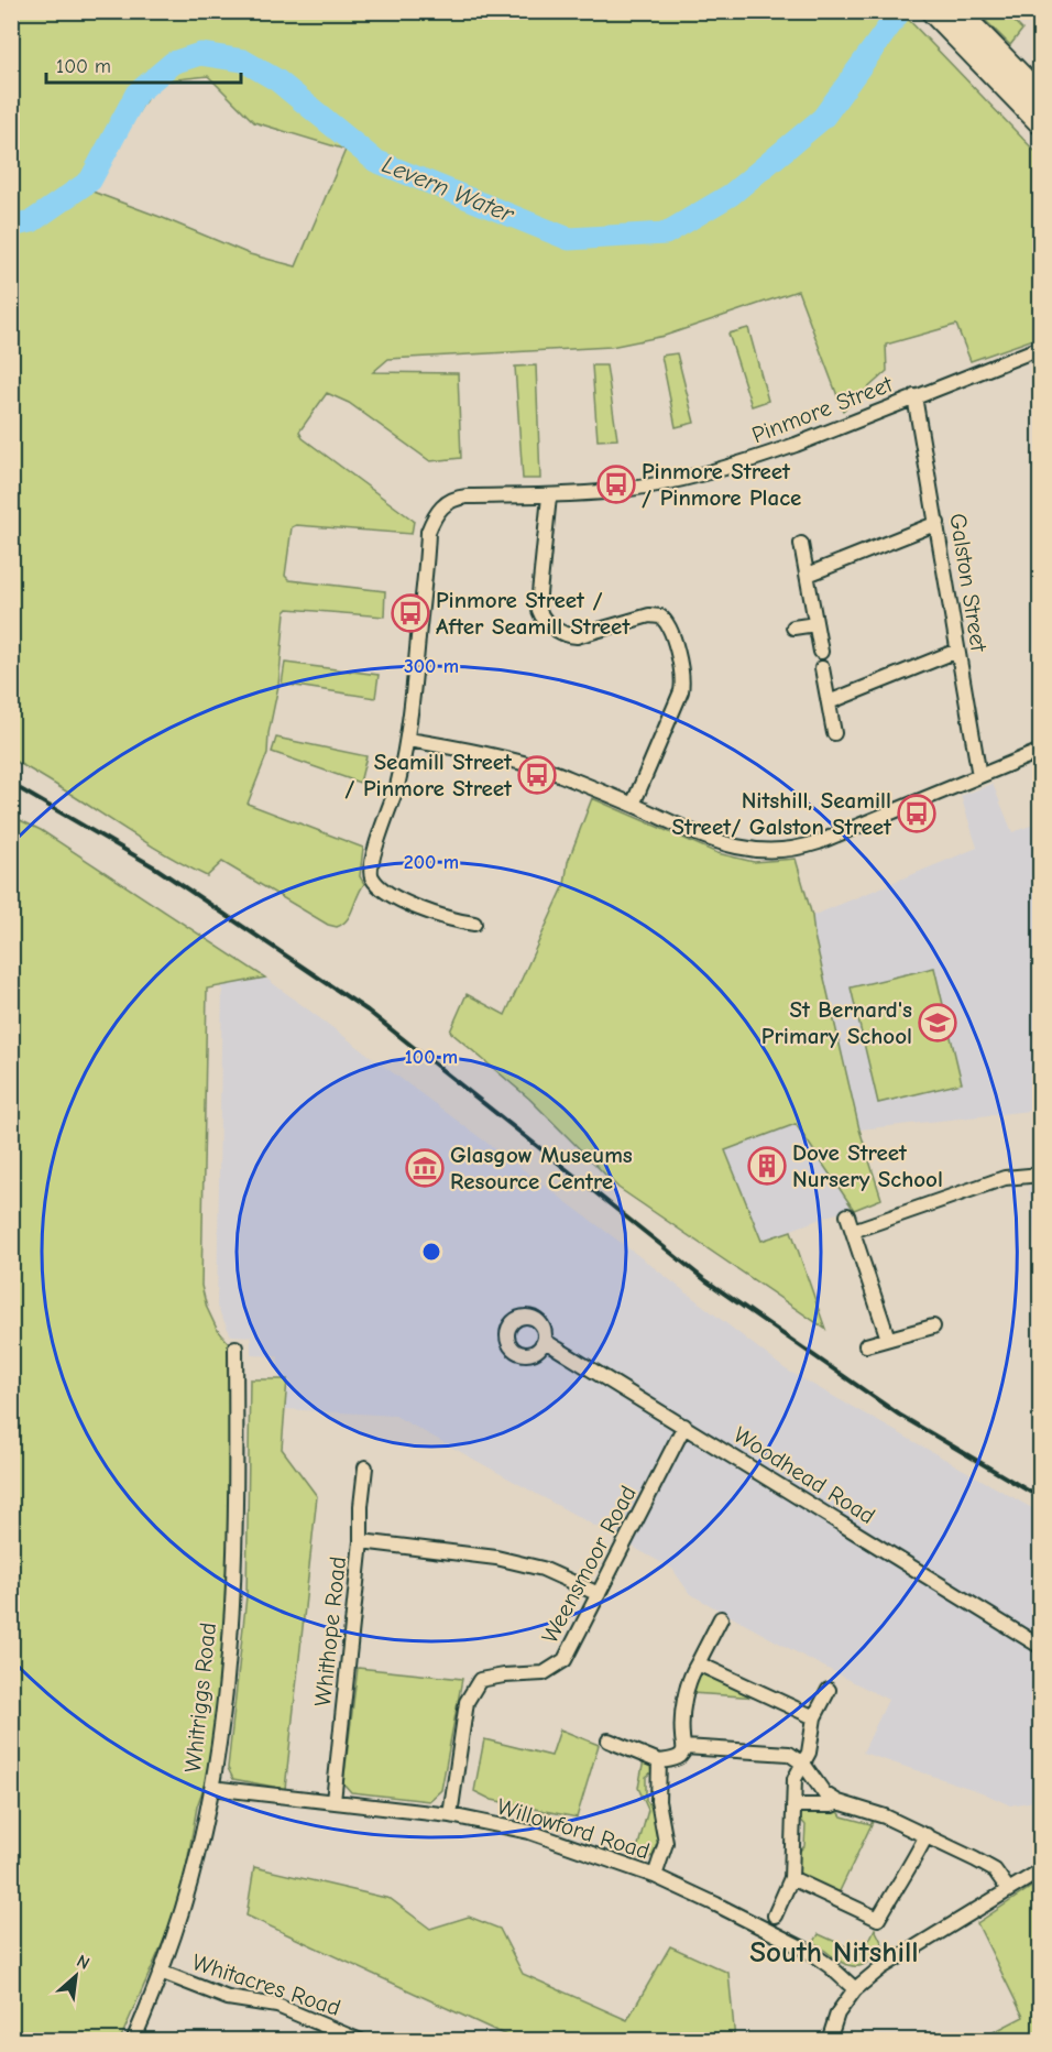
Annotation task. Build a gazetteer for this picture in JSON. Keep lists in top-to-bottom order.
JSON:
{
  "streets": {
    "street": [
      "Pinmore Street",
      "Galston Street",
      "Woodhead Road",
      "Weensmoor Road",
      "Whithope Road",
      "Whitriggs Road",
      "Willowford Road",
      "Whitacres Road"
    ]
  },
  "crossings": [
    ["Pinmore Street", "Galston Street"],
    ["Woodhead Road", "Weensmoor Road"],
    ["Weensmoor Road", "Willowford Road"],
    ["Whithope Road", "Willowford Road"],
    ["Whitriggs Road", "Willowford Road"],
    ["Whitriggs Road", "Whitacres Road"]
  ],
  "districts": ["South Nitshill"],
  "water": ["Levern Water"],
  "places": {
    "bus stop": [
      "Pinmore Street / Pinmore Place",
      "Pinmore Street / After Seamill Street",
      "Seamill Street / Pinmore Street",
      "Nitshill, Seamill Street/ Galston Street"
    ],
    "school or university": ["St Bernard's Primary School"],
    "building": ["Dove Street Nursery School"],
    "museum": ["Glasgow Museums Resource Centre"]
  },
  "scale_bar": "100 m",
  "north": "top right",
  "rings": ["300 m", "200 m", "100 m"]
}
